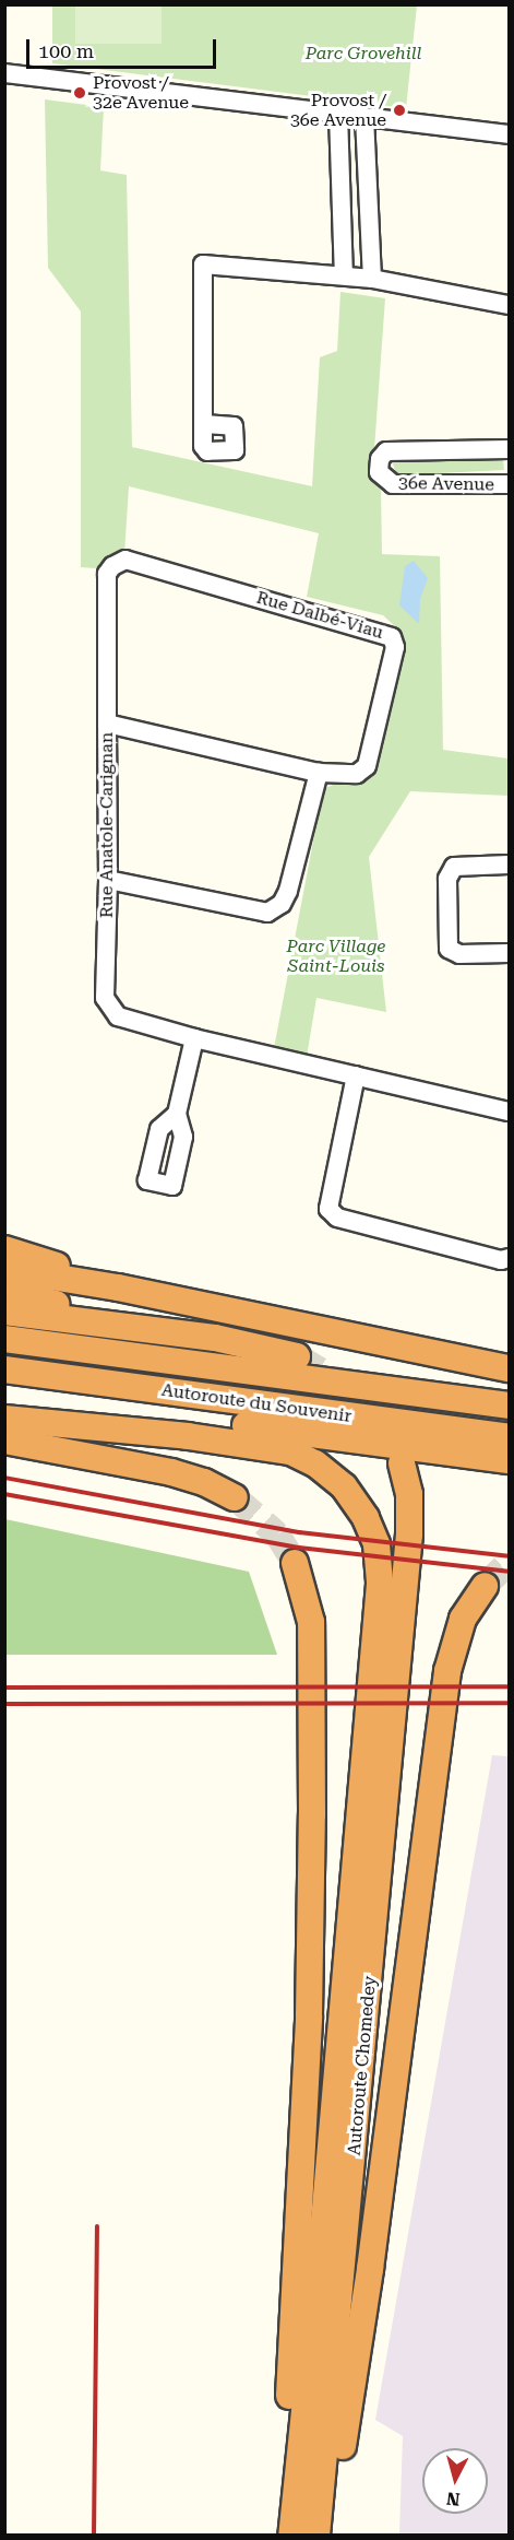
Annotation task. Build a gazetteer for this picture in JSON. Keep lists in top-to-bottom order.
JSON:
{
  "streets": {
    "highway": ["Autoroute du Souvenir", "Autoroute Chomedey"],
    "street": ["36e Avenue", "Rue Dalbé-Viau", "Rue Anatole-Carignan"]
  },
  "crossings": [
    ["Rue Dalbé-Viau", "Rue Anatole-Carignan"]
  ],
  "parks": ["Parc Grovehill", "Parc Village Saint-Louis"],
  "places": ["Provost / 32e Avenue", "Provost / 36e Avenue"],
  "scale_bar": "100 m",
  "north": "bottom"
}
